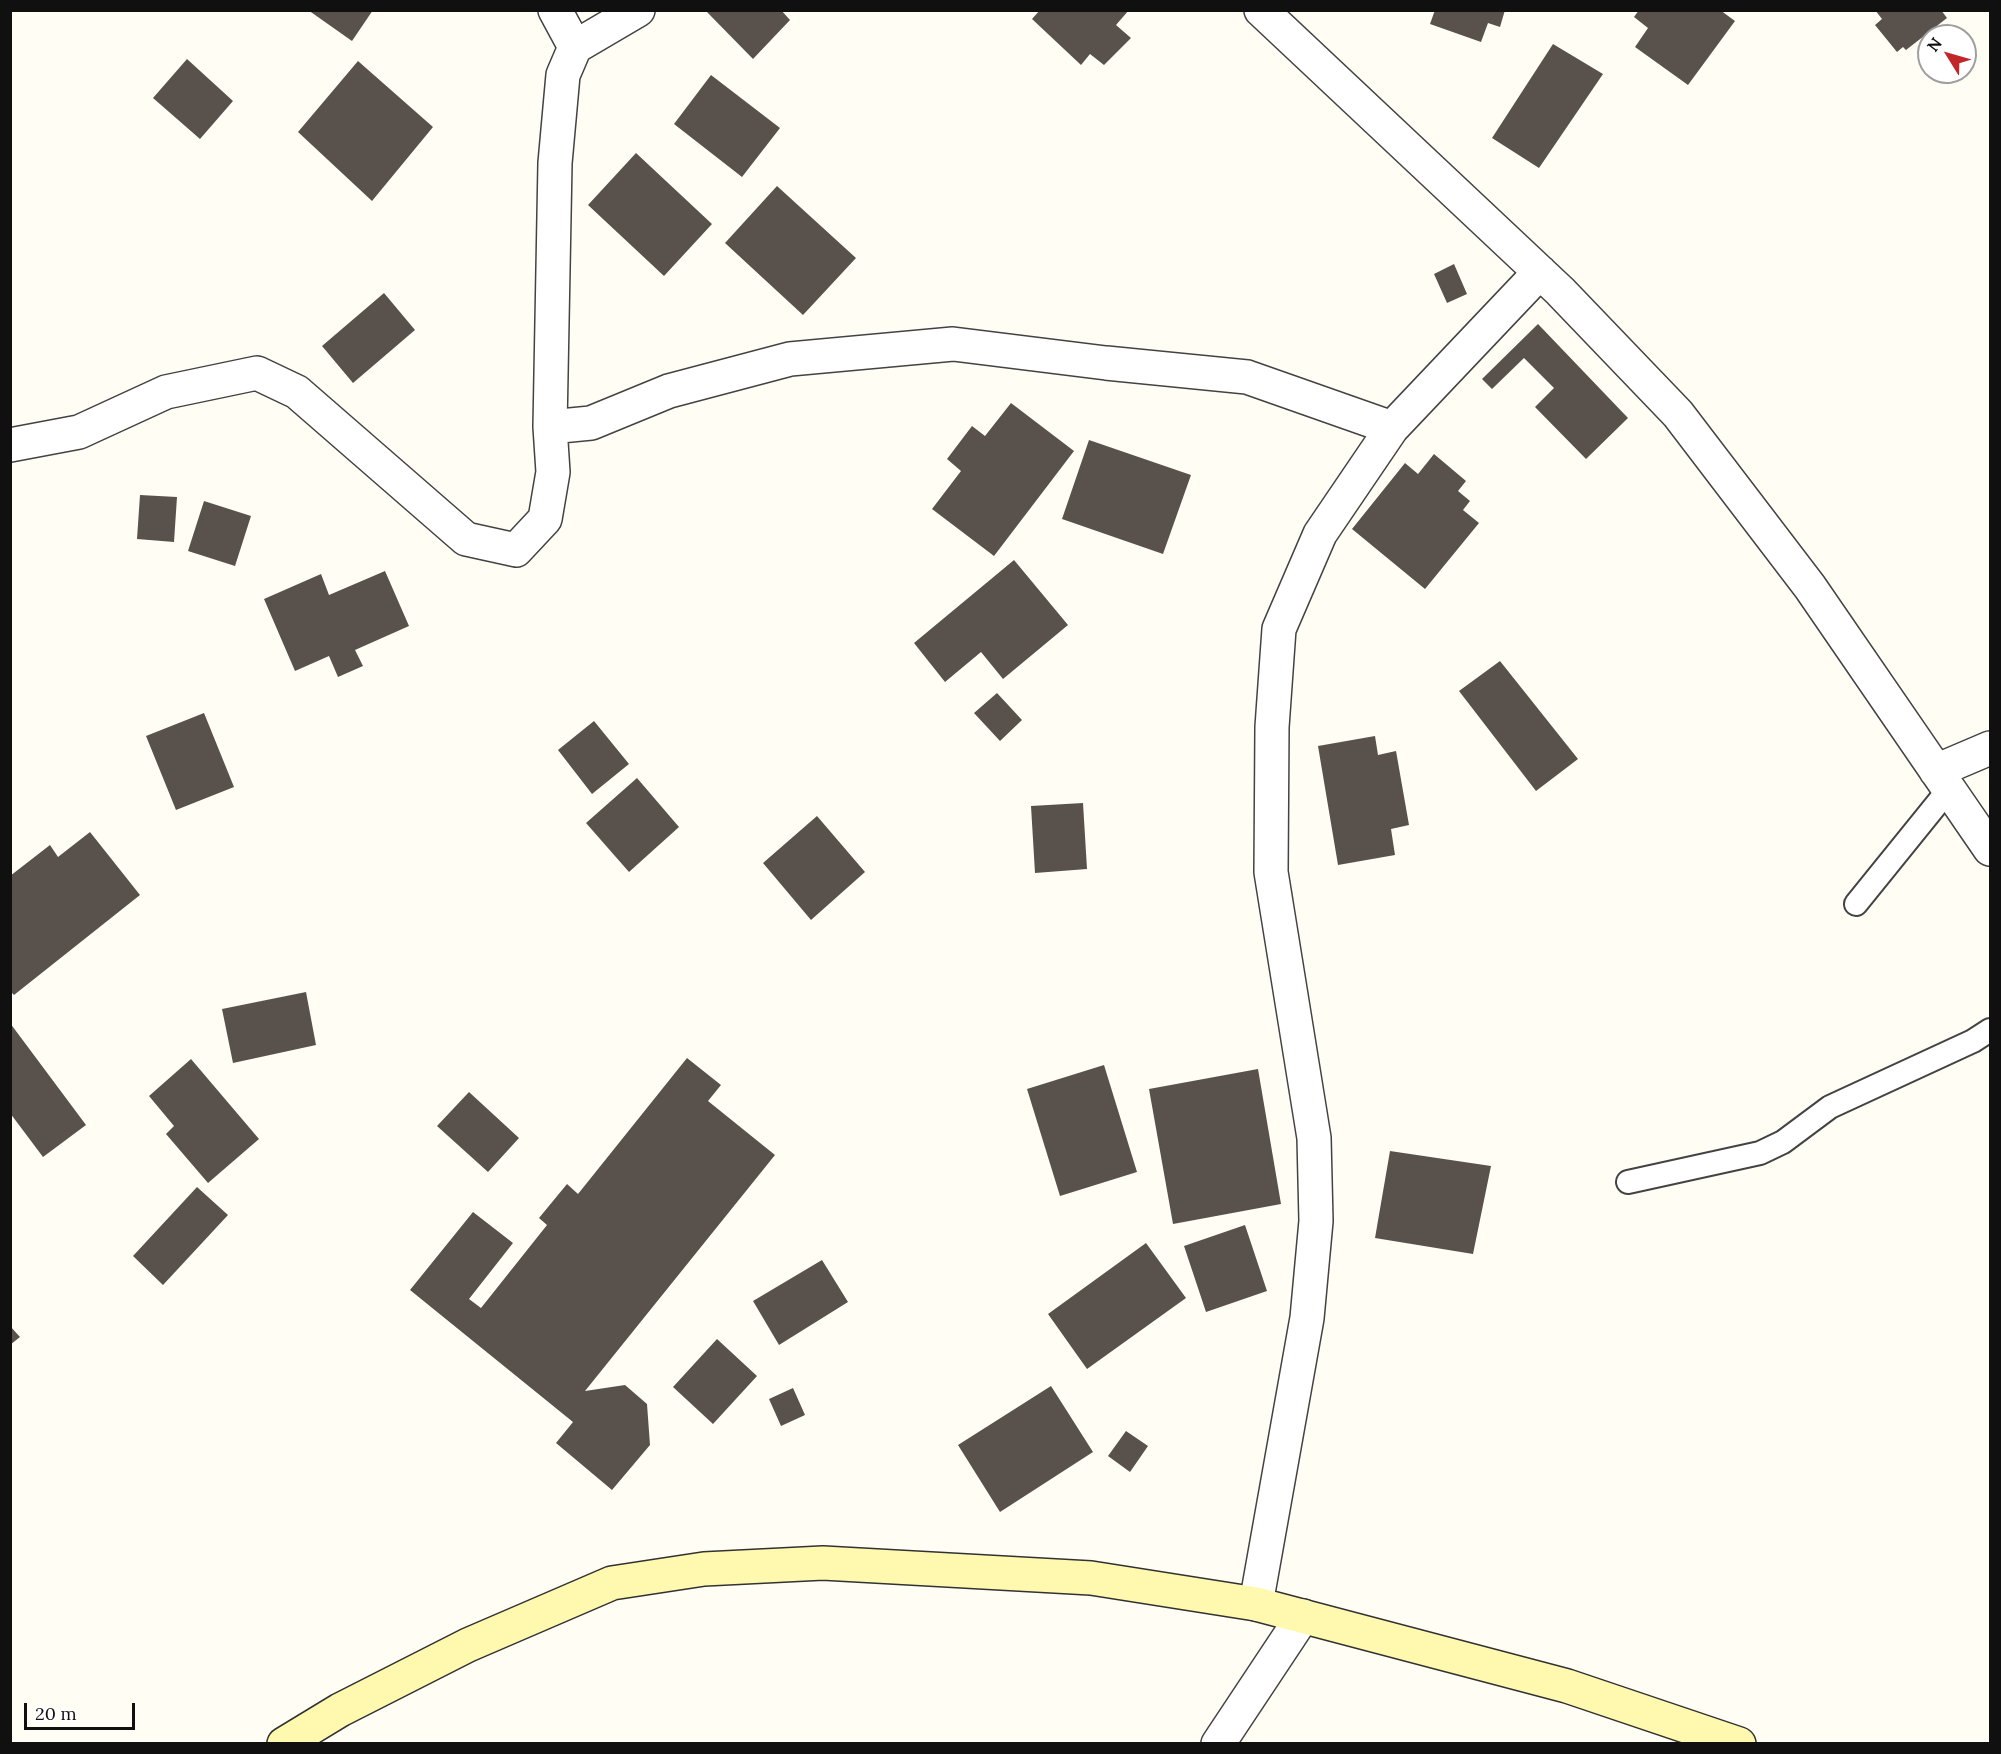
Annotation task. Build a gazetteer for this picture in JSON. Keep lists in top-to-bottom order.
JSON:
{
  "scale_bar": "20 m",
  "north": "top left"
}
